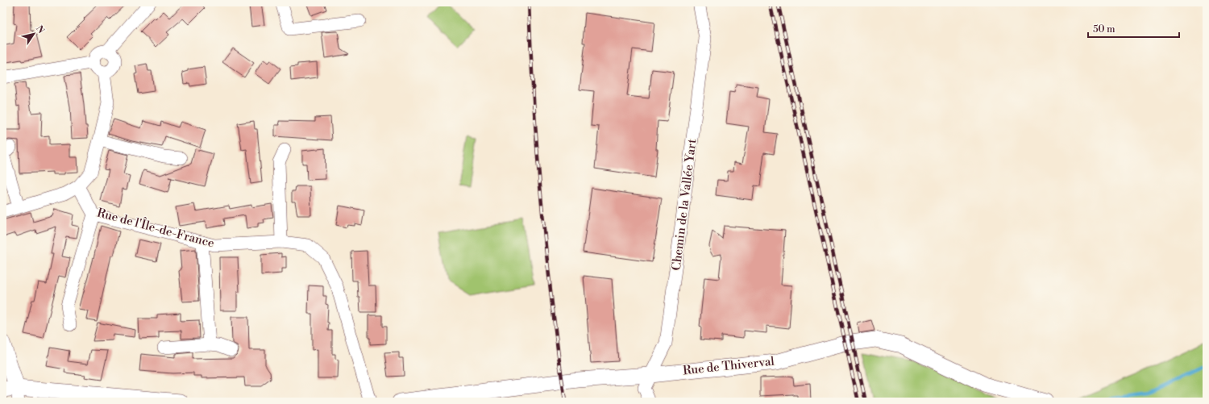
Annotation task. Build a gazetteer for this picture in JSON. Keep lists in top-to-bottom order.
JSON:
{
  "streets": {
    "street": ["Chemin de la Vallée Yart", "Rue de l'Île-de-France", "Rue de Thiverval"]
  },
  "crossings": [
    ["Chemin de la Vallée Yart", "Rue de Thiverval"]
  ],
  "scale_bar": "50 m",
  "north": "top right"
}
